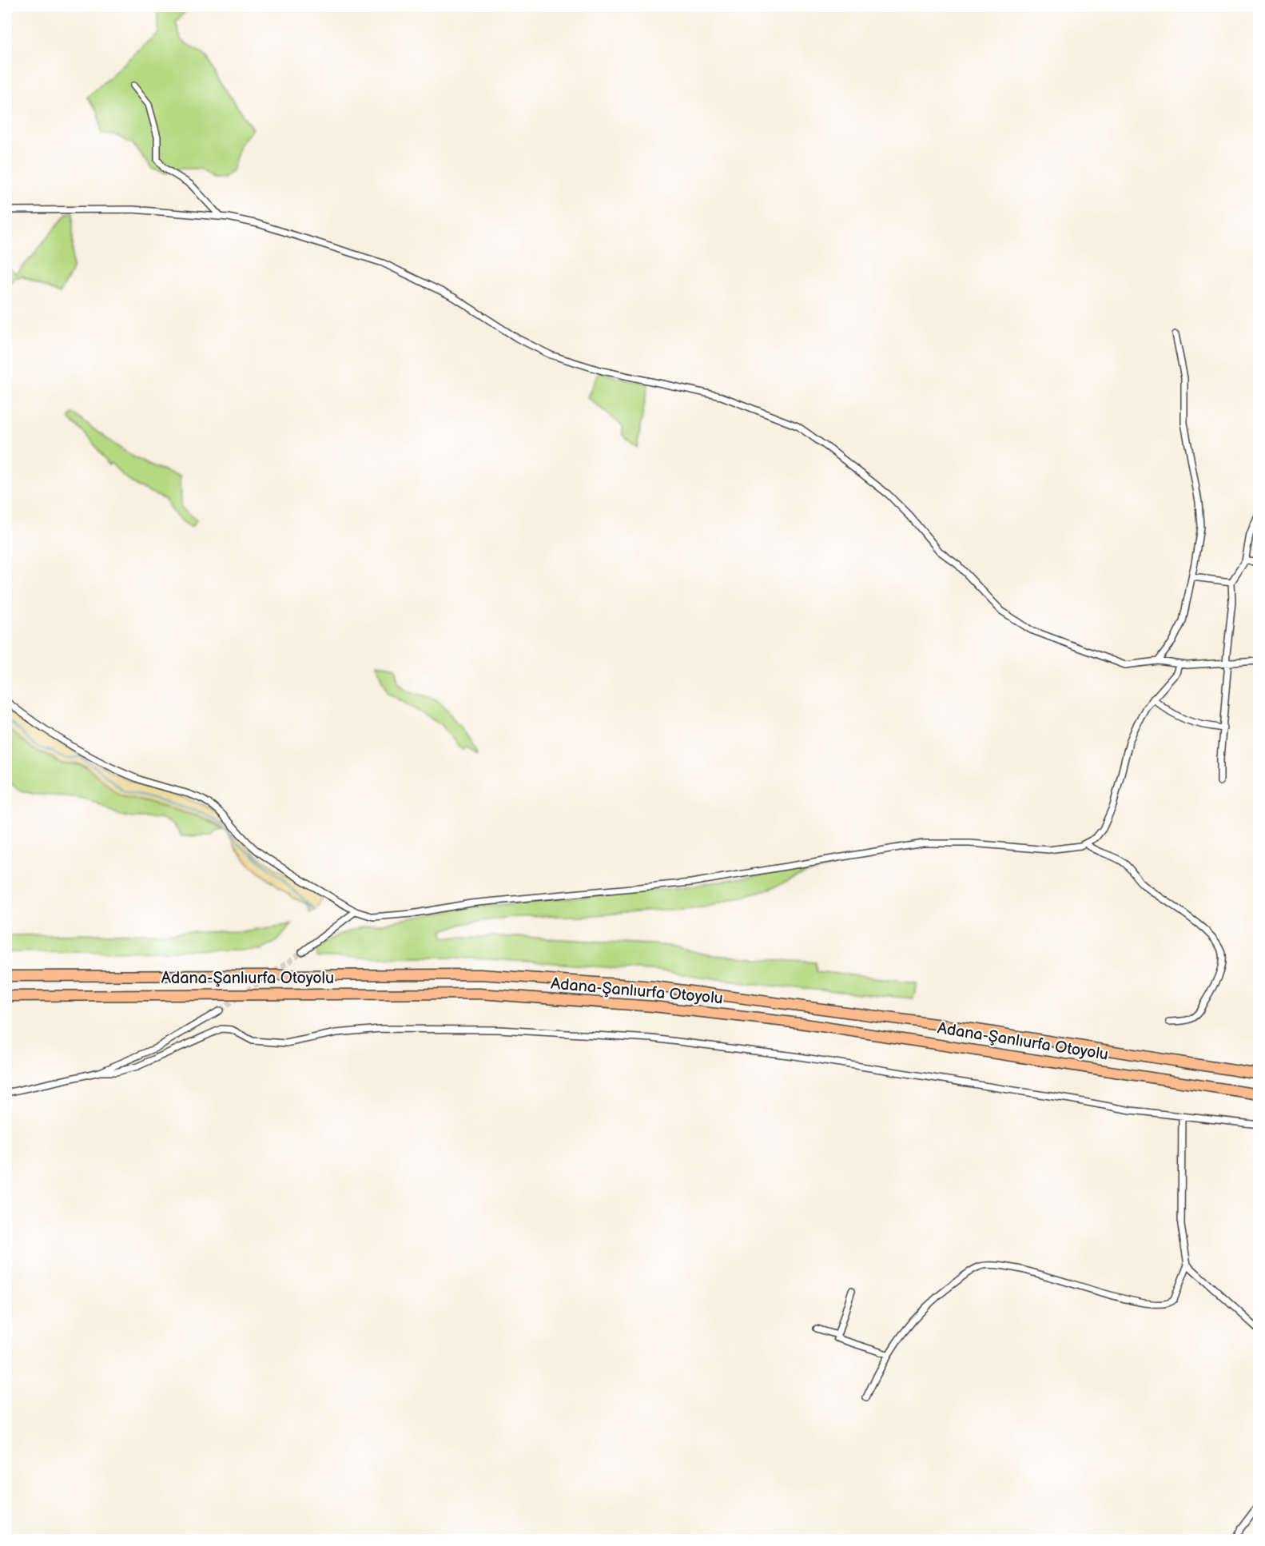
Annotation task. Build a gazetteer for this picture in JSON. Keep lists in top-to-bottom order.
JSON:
{
  "streets": {
    "highway": ["Adana-Şanlıurfa Otoyolu"]
  }
}
